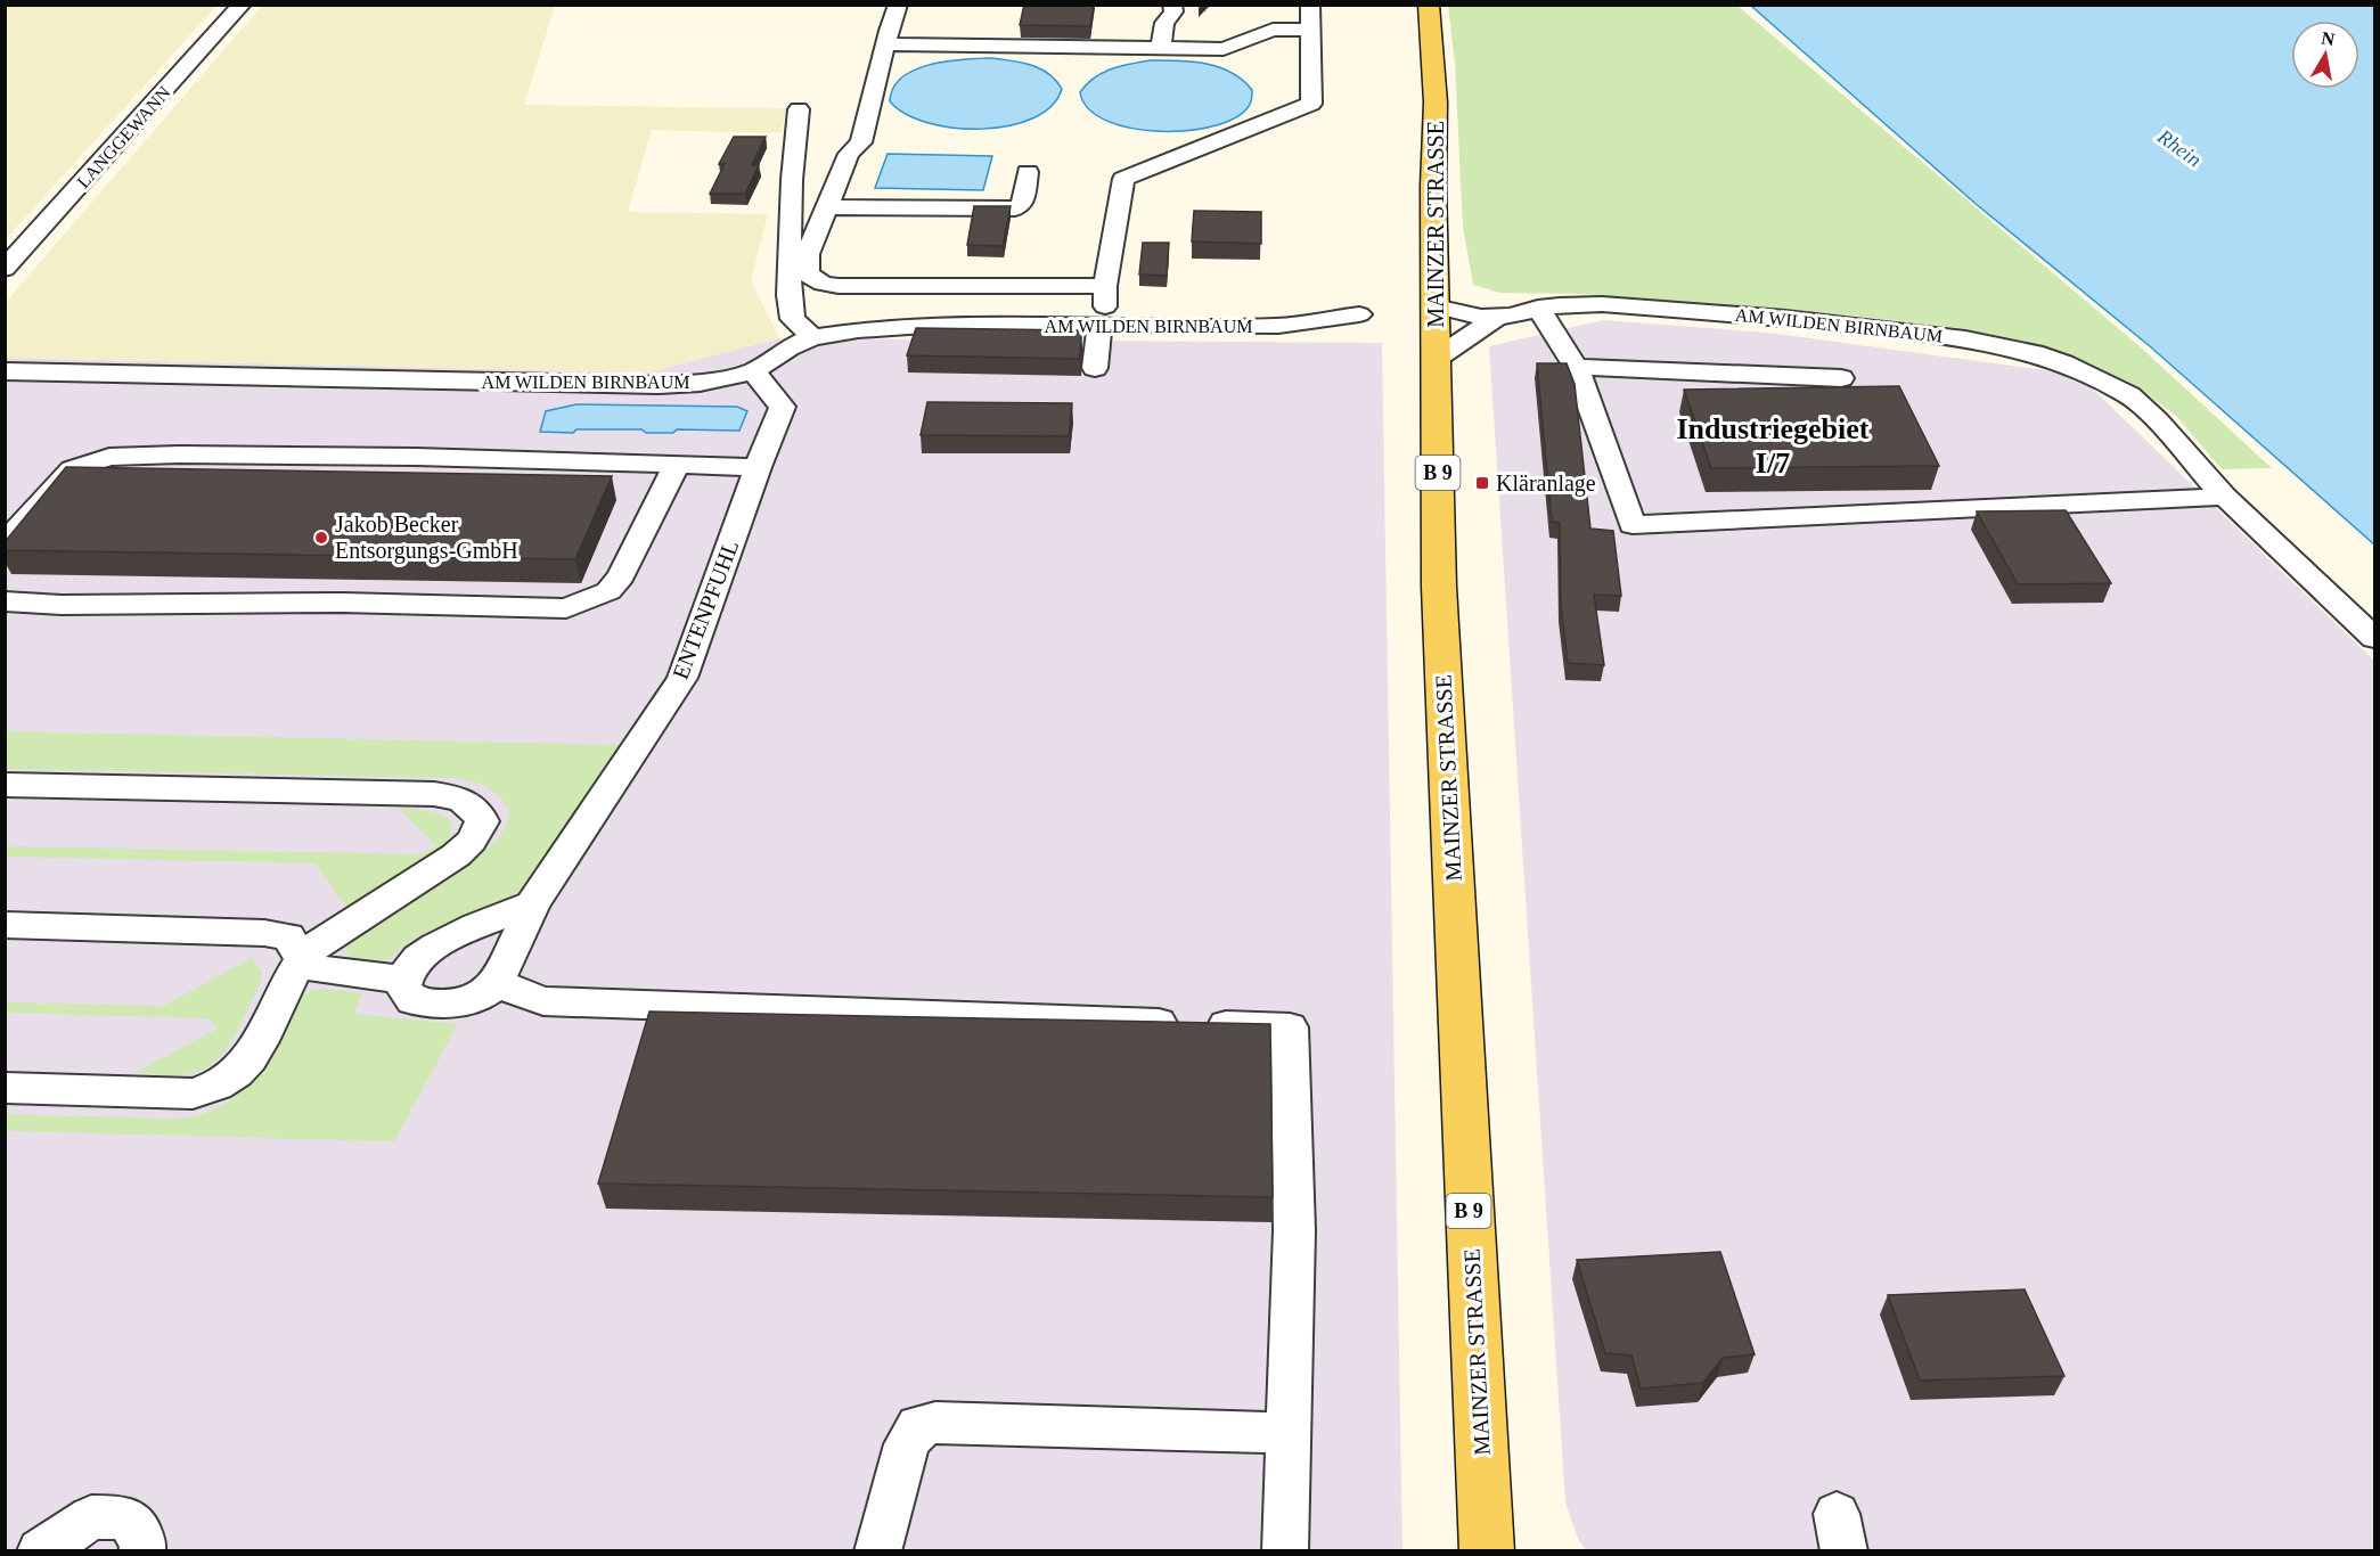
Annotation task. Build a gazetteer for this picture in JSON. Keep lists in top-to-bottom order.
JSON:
{
  "streets": {
    "main road": ["MAINZER STRASSE", "B 9"],
    "street": ["LANGGEWANN", "AM WILDEN BIRNBAUM", "ENTENPFUHL"]
  },
  "crossings": [
    ["MAINZER STRASSE", "AM WILDEN BIRNBAUM"],
    ["AM WILDEN BIRNBAUM", "ENTENPFUHL"]
  ],
  "districts": ["Industriegebiet I/7"],
  "water": ["Rhein"],
  "places": {
    "transit": ["Kläranlage"],
    "other": ["Jakob Becker Entsorgungs-GmbH"]
  },
  "north": "top"
}
